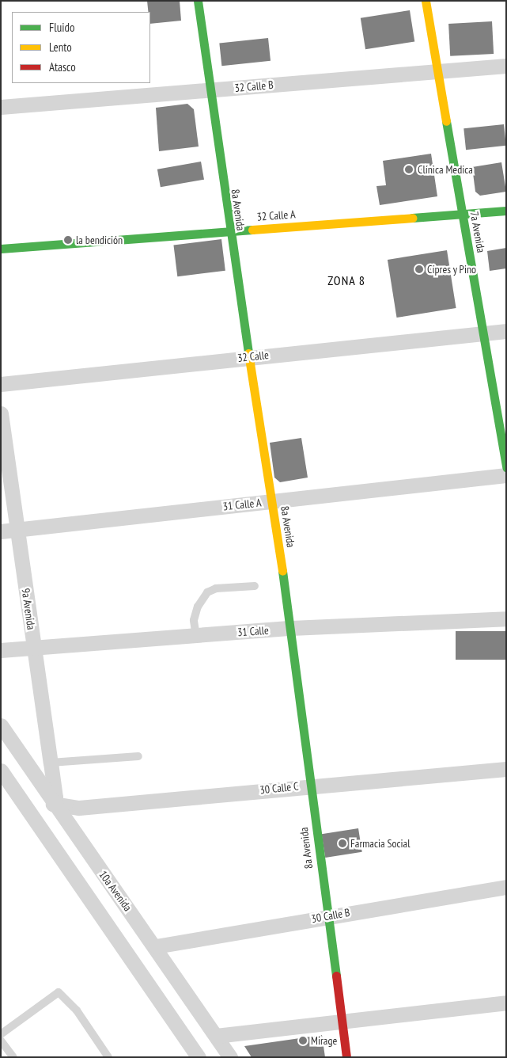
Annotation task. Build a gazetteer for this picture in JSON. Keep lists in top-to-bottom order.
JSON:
{
  "streets": {
    "main road": ["8a Avenida", "32 Calle A", "7a Avenida"],
    "street": [
      "32 Calle B",
      "32 Calle",
      "31 Calle A",
      "9a Avenida",
      "31 Calle",
      "30 Calle C",
      "10a Avenida",
      "30 Calle B"
    ]
  },
  "crossings": [
    ["32 Calle B", "8a Avenida"],
    ["32 Calle B", "7a Avenida"],
    ["8a Avenida", "32 Calle A"],
    ["8a Avenida", "32 Calle"],
    ["8a Avenida", "31 Calle A"],
    ["8a Avenida", "31 Calle"],
    ["8a Avenida", "30 Calle C"],
    ["8a Avenida", "30 Calle B"],
    ["32 Calle A", "7a Avenida"],
    ["7a Avenida", "32 Calle"],
    ["31 Calle A", "9a Avenida"],
    ["9a Avenida", "31 Calle"],
    ["9a Avenida", "30 Calle C"],
    ["9a Avenida", "10a Avenida"],
    ["30 Calle C", "10a Avenida"],
    ["10a Avenida", "30 Calle B"]
  ],
  "districts": ["ZONA 8"],
  "places": [
    "Clínica Medica",
    "la bendición",
    "Cipres y Pino",
    "Farmacia Social",
    "Mirage"
  ],
  "legend": ["Fluido", "Lento", "Atasco"]
}
